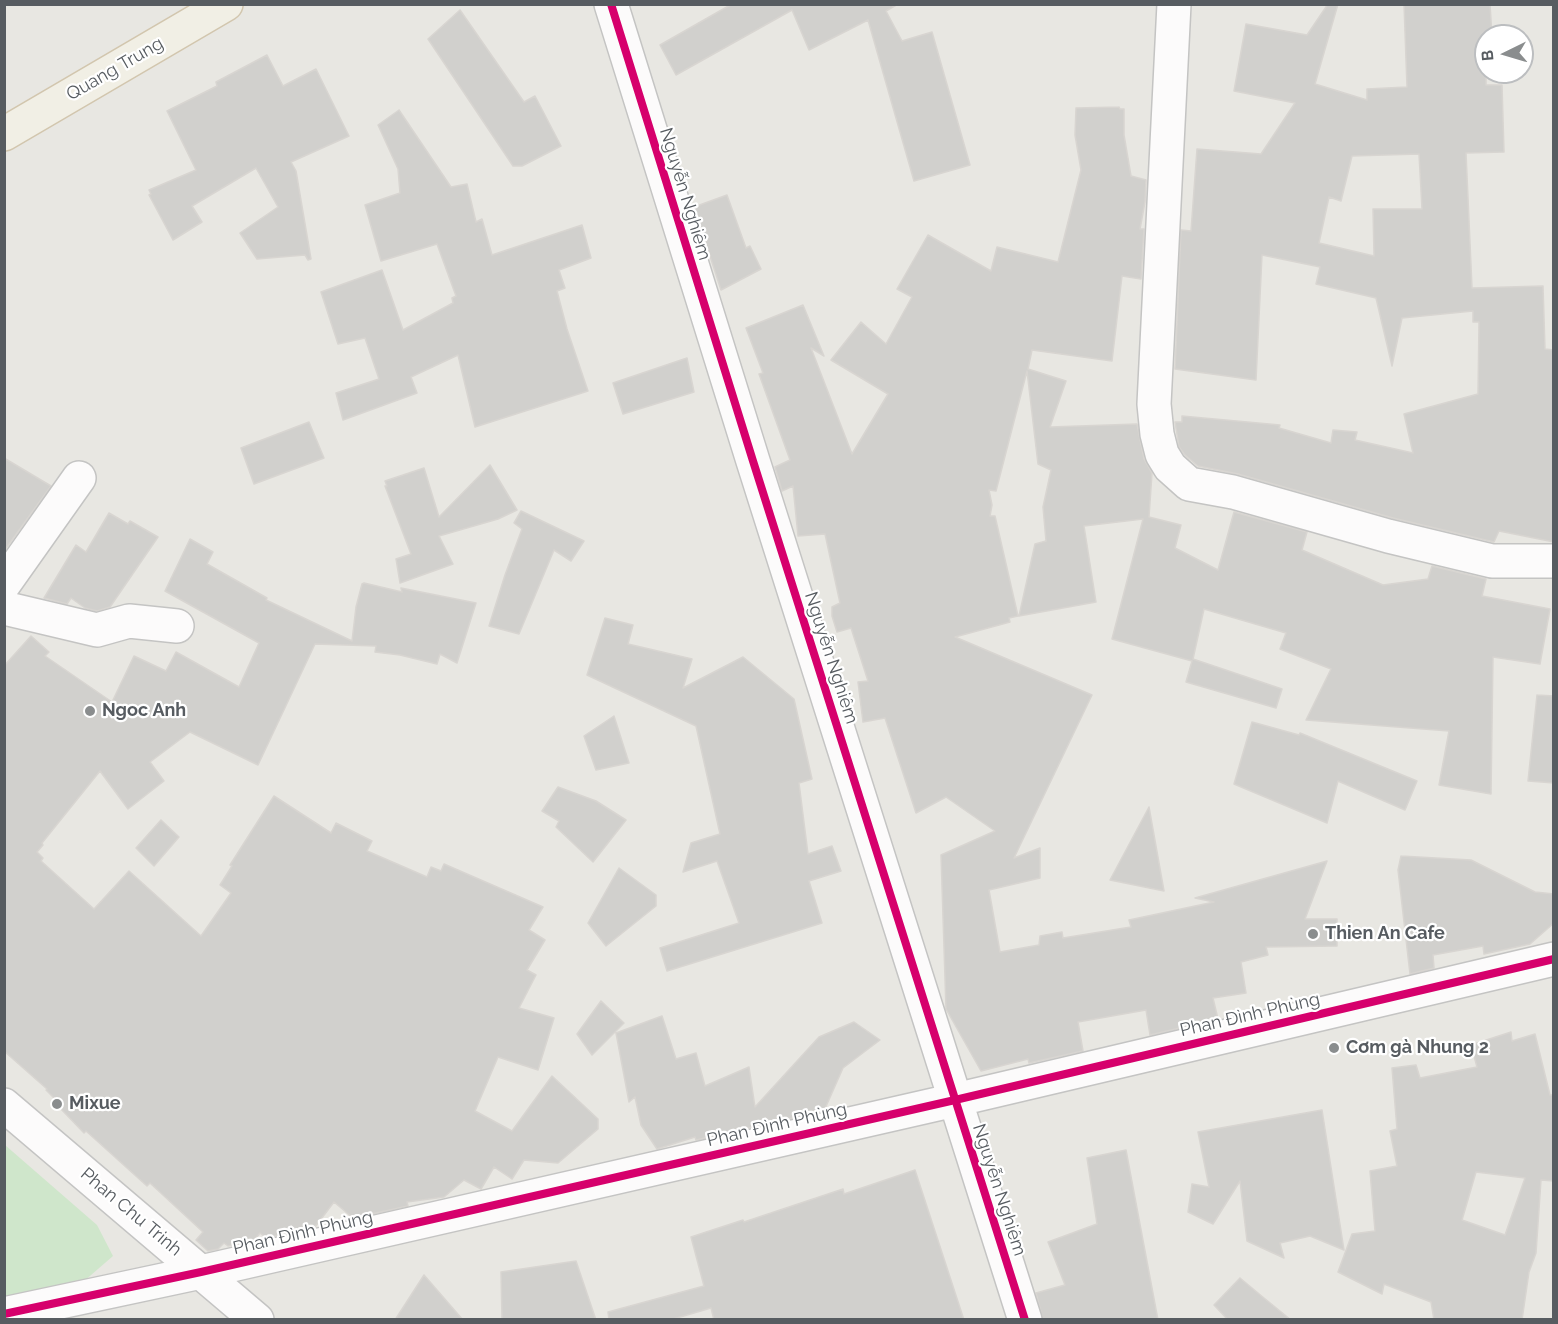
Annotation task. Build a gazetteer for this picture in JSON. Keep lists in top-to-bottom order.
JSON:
{
  "streets": {
    "main road": ["Quang Trung"],
    "street": ["Nguyễn Nghiêm", "Phan Đình Phùng", "Phan Chu Trinh"]
  },
  "crossings": [
    ["Nguyễn Nghiêm", "Phan Đình Phùng"],
    ["Phan Đình Phùng", "Phan Chu Trinh"]
  ],
  "places": [
    "Ngoc Anh",
    "Thien An Cafe",
    "Cơm gà Nhung 2",
    "Mixue"
  ],
  "north": "left"
}
